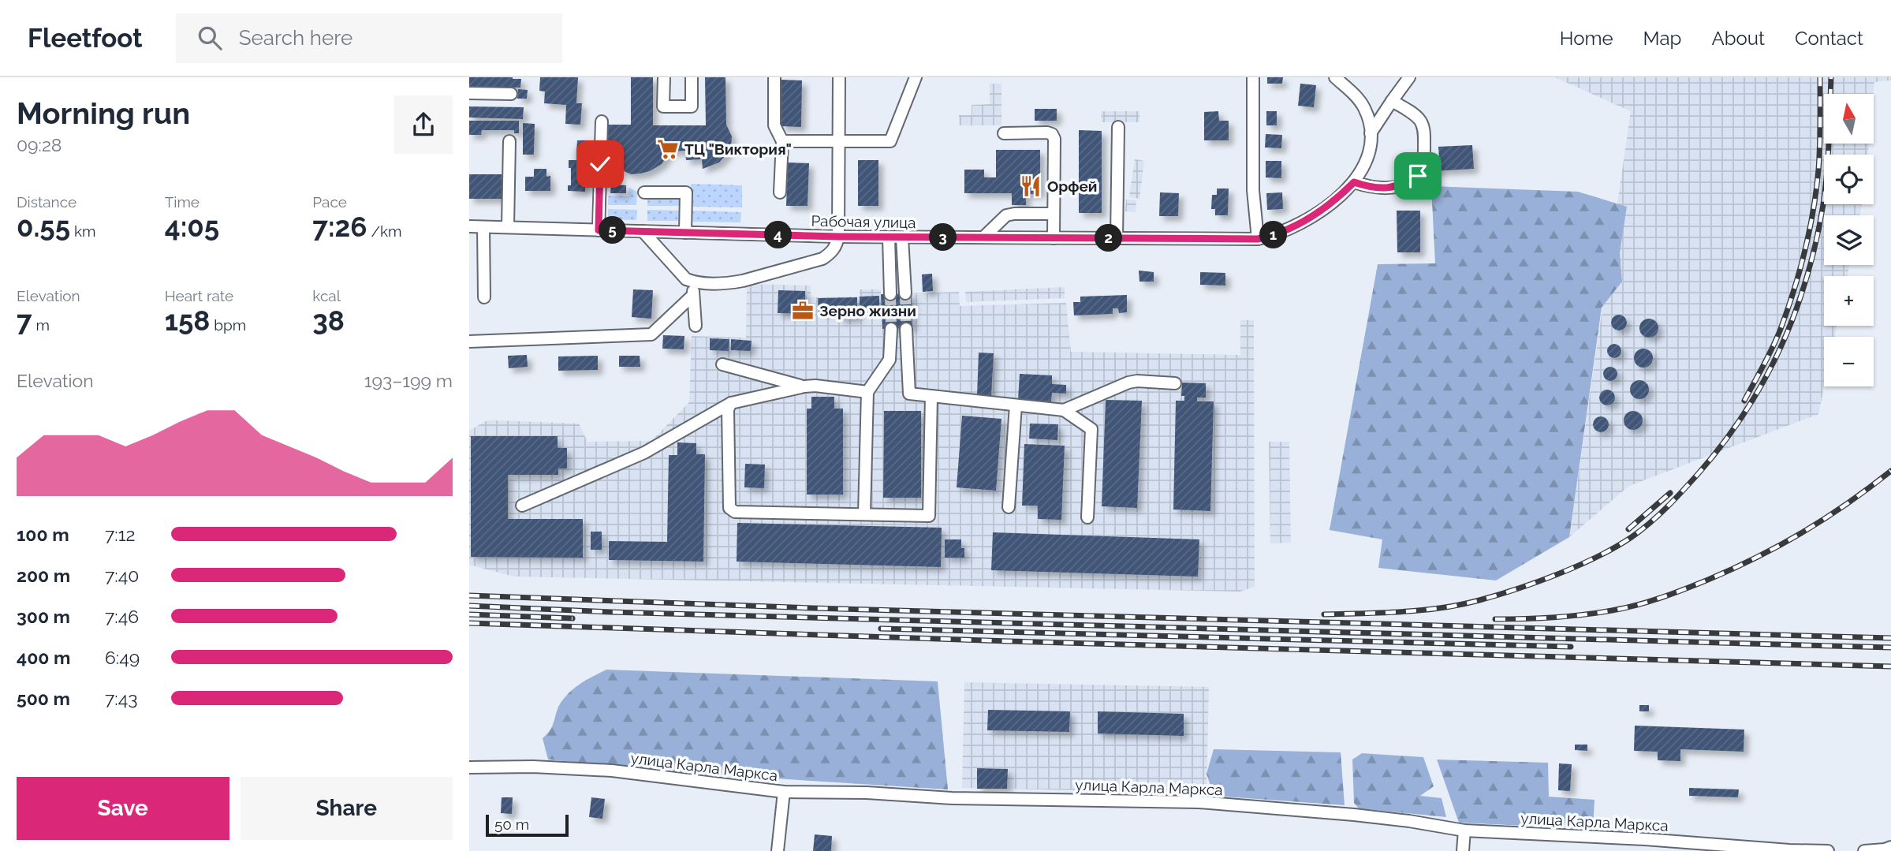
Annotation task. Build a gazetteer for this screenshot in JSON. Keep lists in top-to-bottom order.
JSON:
{
  "streets": {
    "street": ["Рабочая улица", "улица Карла Маркса"]
  },
  "places": {
    "supermarket": ["ТЦ \"Виктория\""],
    "restaurant": ["Орфей"],
    "office": ["Зерно жизни"]
  },
  "scale_bar": "50 m",
  "north": "top",
  "page": {
    "header": "Fleetfoot",
    "search": "Search here",
    "nav": [
      "Home",
      "Map",
      "About",
      "Contact"
    ],
    "heading": ["Morning run", "09:28"],
    "map_buttons": ["+", "−"],
    "stats": [
      ["Distance", "0.55 km"],
      ["Time", "4:05"],
      ["Pace", "7:26 /km"],
      ["Elevation", "7 m"],
      ["Heart rate", "158 bpm"],
      ["kcal", "38"]
    ],
    "pins": [
      "5",
      "1",
      "4",
      "3",
      "2"
    ],
    "chart": ["Elevation", "193–199 m"],
    "list": [
      {
        "name": "100 m",
        "note": "7:12"
      },
      {
        "name": "200 m",
        "note": "7:40"
      },
      {
        "name": "300 m",
        "note": "7:46"
      },
      {
        "name": "400 m",
        "note": "6:49"
      },
      {
        "name": "500 m",
        "note": "7:43"
      }
    ],
    "buttons": ["Save", "Share"],
    "scale": "50 m"
  }
}
